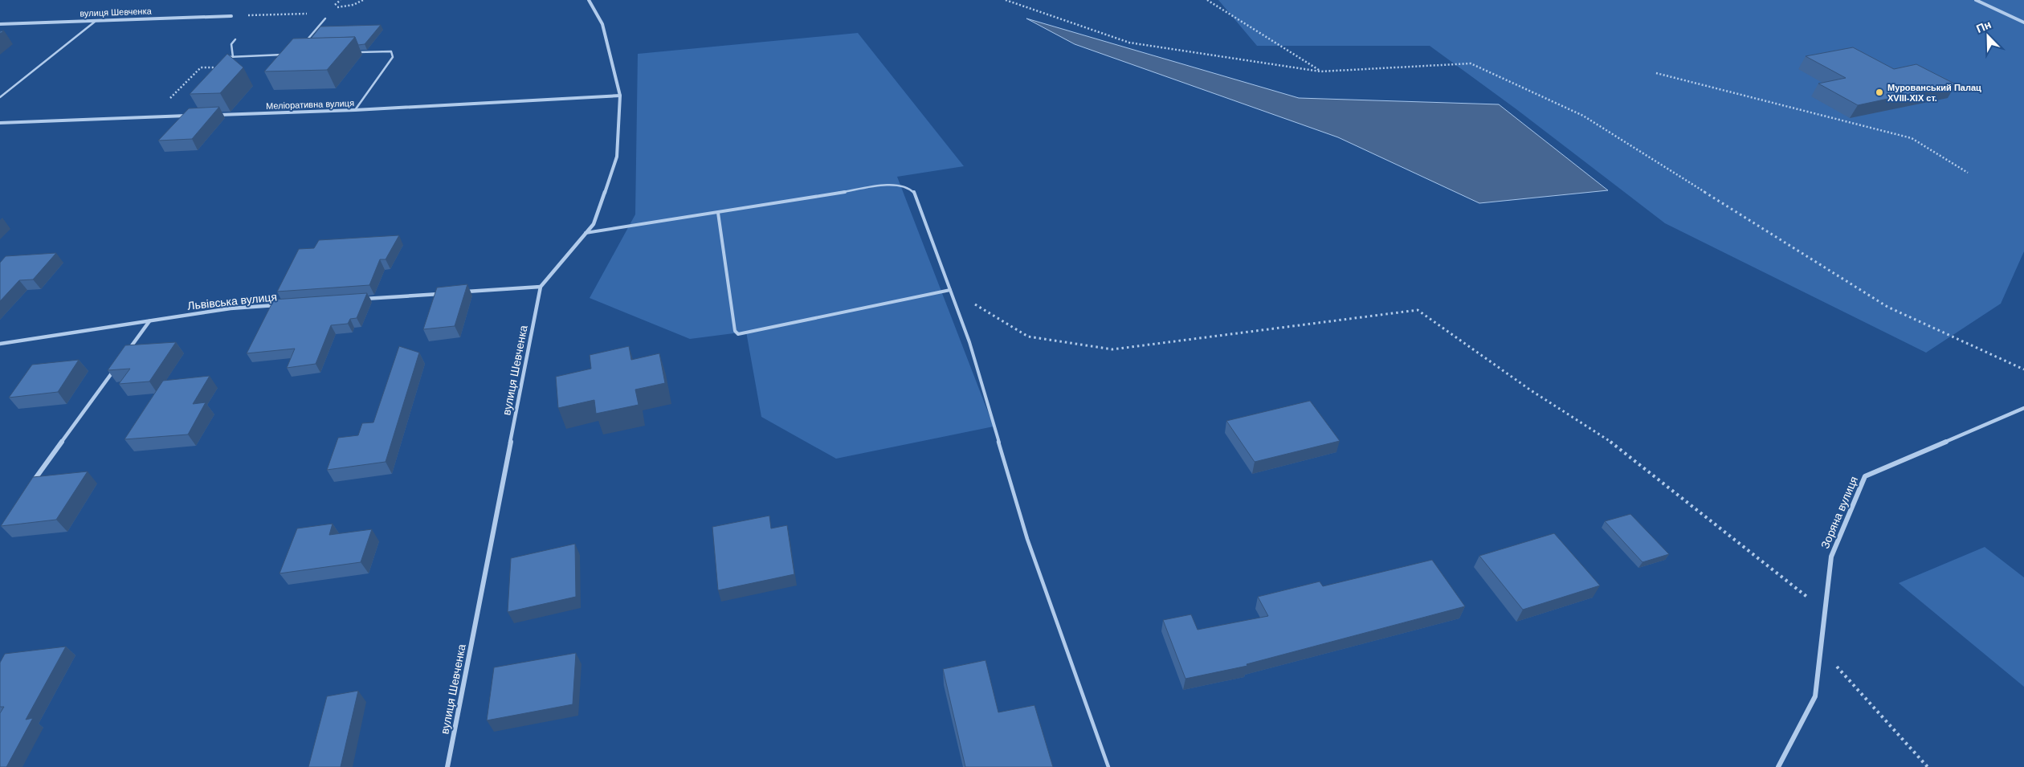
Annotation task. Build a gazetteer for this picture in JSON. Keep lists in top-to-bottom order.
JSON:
{
  "streets": {
    "street": [
      "вулиця Шевченка",
      "Меліоративна вулиця",
      "Львівська вулиця",
      "Зоряна вулиця"
    ]
  },
  "crossings": [
    ["вулиця Шевченка", "Меліоративна вулиця"]
  ],
  "places": ["Мурованський Палац XVIII-XIX ст."],
  "north": "top left"
}
